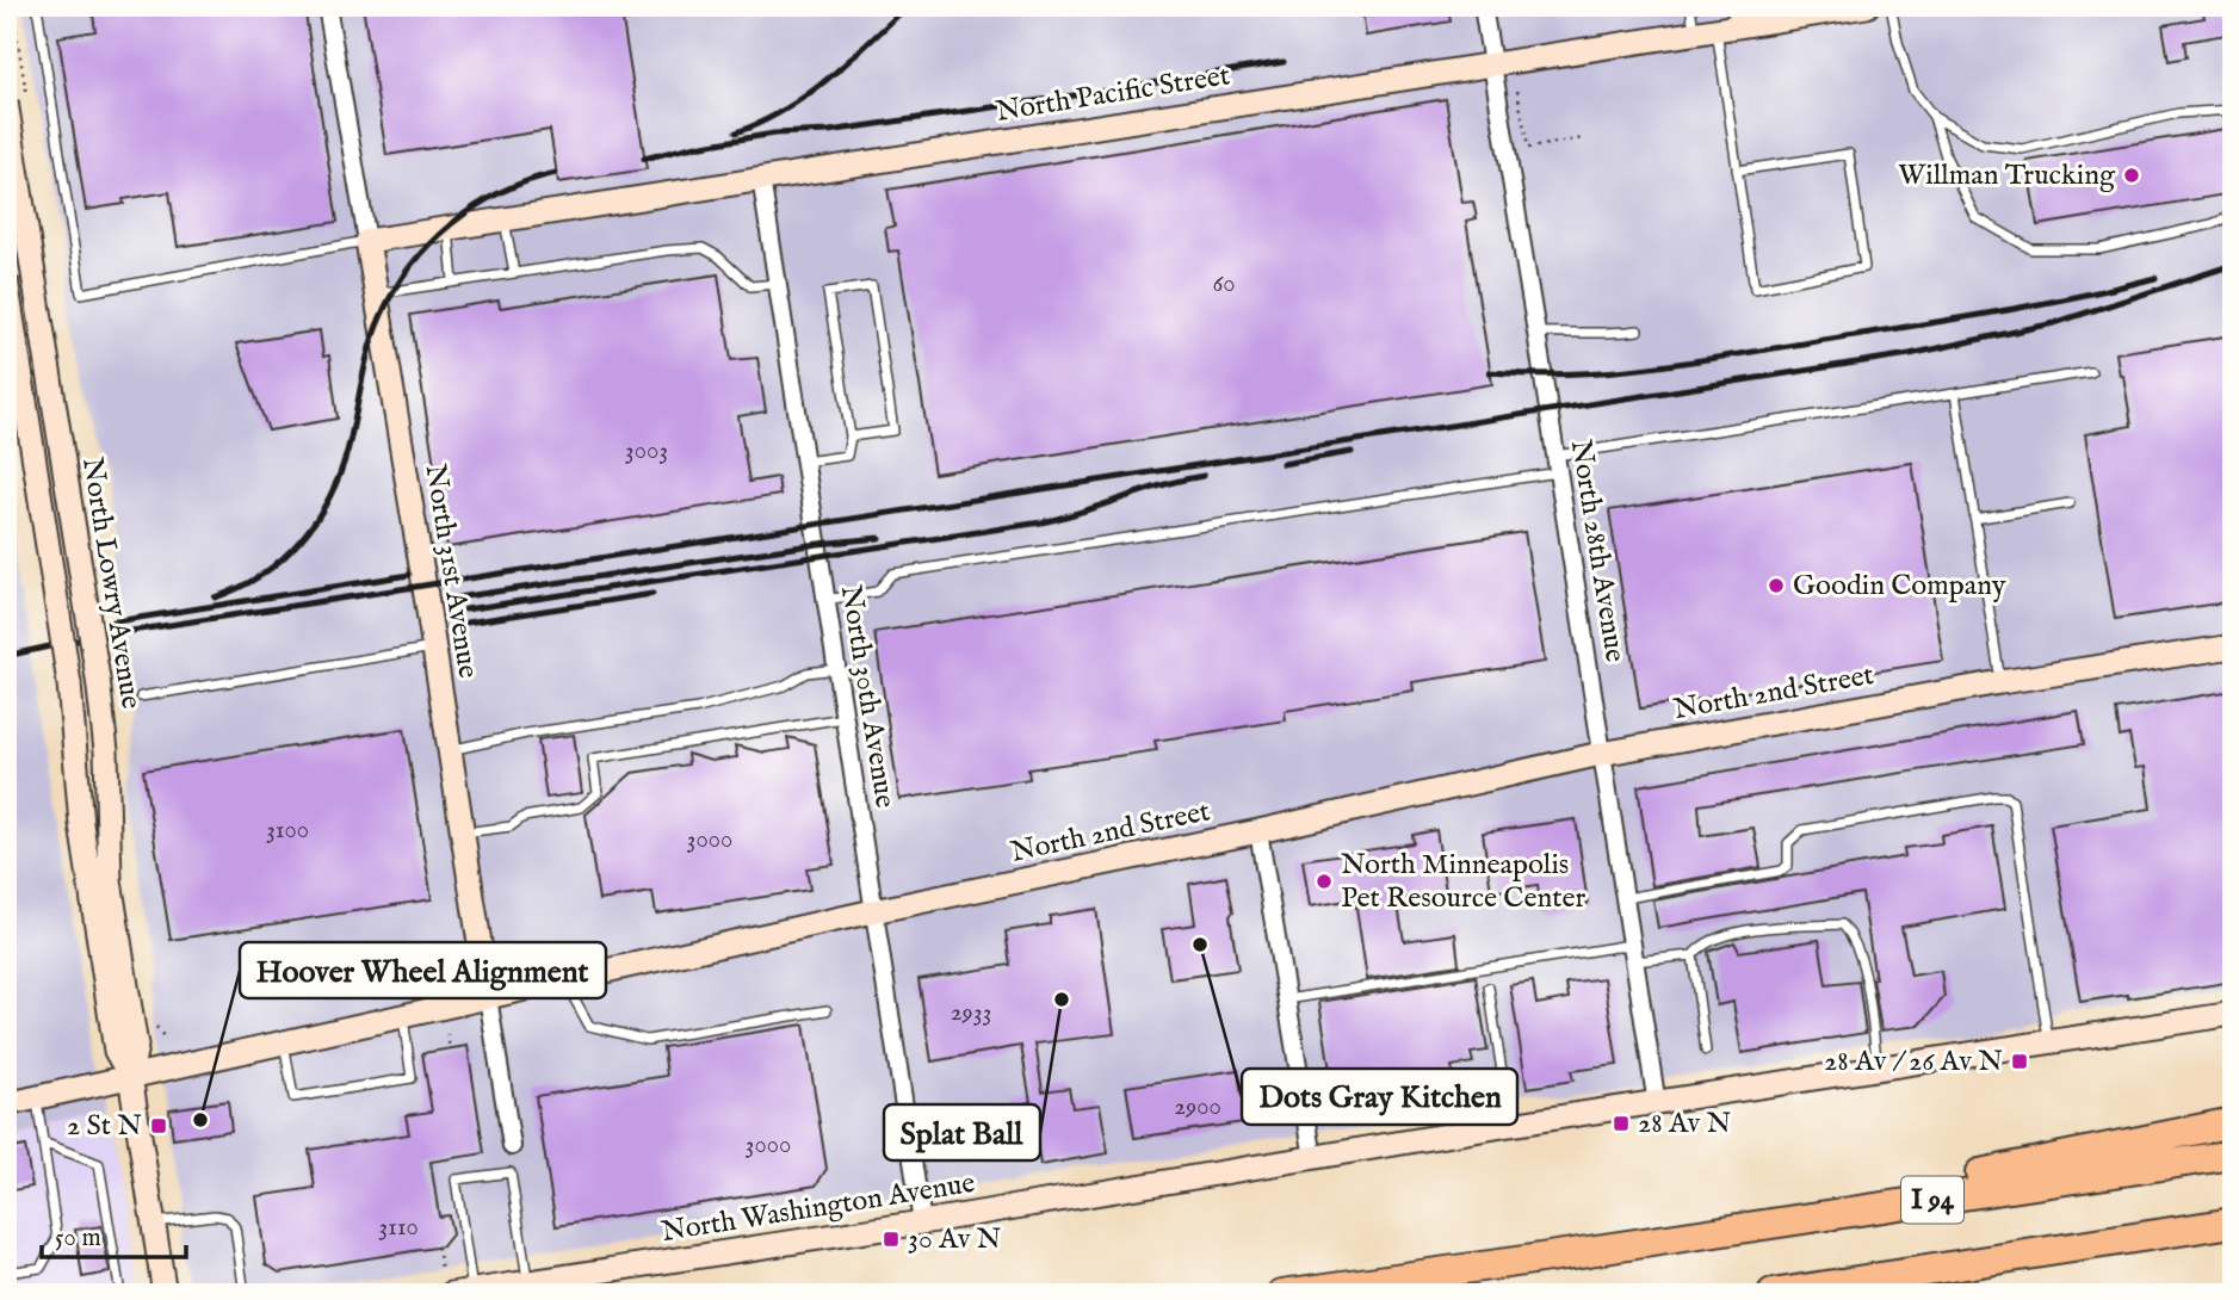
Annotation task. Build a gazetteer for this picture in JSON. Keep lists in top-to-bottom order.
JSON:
{
  "streets": {
    "highway": ["I 94"],
    "street": [
      "North Pacific Street",
      "North 28th Avenue",
      "North 31st Avenue",
      "North Lowry Avenue",
      "North 2nd Street",
      "North 30th Avenue",
      "North Washington Avenue"
    ]
  },
  "crossings": [
    ["North Pacific Street", "North 28th Avenue"],
    ["North Pacific Street", "North 31st Avenue"],
    ["North Pacific Street", "North 30th Avenue"],
    ["North 28th Avenue", "North 2nd Street"],
    ["North 28th Avenue", "North Washington Avenue"],
    ["North 31st Avenue", "North 2nd Street"],
    ["North Lowry Avenue", "North 2nd Street"],
    ["North 2nd Street", "North 30th Avenue"],
    ["North 30th Avenue", "North Washington Avenue"]
  ],
  "places": {
    "other": [
      "Willman Trucking",
      "Goodin Company",
      "North Minneapolis Pet Resource Center",
      "Dots Gray Kitchen",
      "Splat Ball",
      "Hoover Wheel Alignment"
    ],
    "transit": [
      "28 Av / 26 Av N",
      "28 Av N",
      "2 St N",
      "30 Av N"
    ]
  },
  "house_numbers": [
    "60",
    "3003",
    "3100",
    "3000",
    "2933",
    "2900",
    "3000",
    "3110"
  ],
  "scale_bar": "50 m"
}
